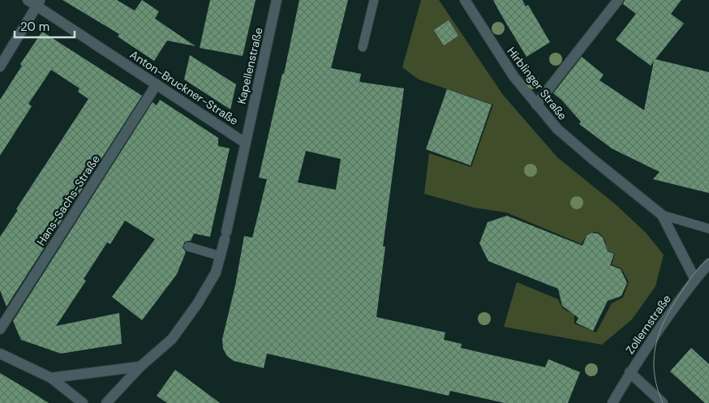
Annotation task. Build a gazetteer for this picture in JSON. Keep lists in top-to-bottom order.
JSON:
{
  "streets": {
    "street": [
      "Kapellenstraße",
      "Hirblinger Straße",
      "Anton-Bruckner-Straße",
      "Hans-Sachs-Straße",
      "Zollernstraße"
    ]
  },
  "crossings": [
    ["Kapellenstraße", "Anton-Bruckner-Straße"],
    ["Hirblinger Straße", "Zollernstraße"],
    ["Anton-Bruckner-Straße", "Hans-Sachs-Straße"]
  ],
  "scale_bar": "20 m"
}
